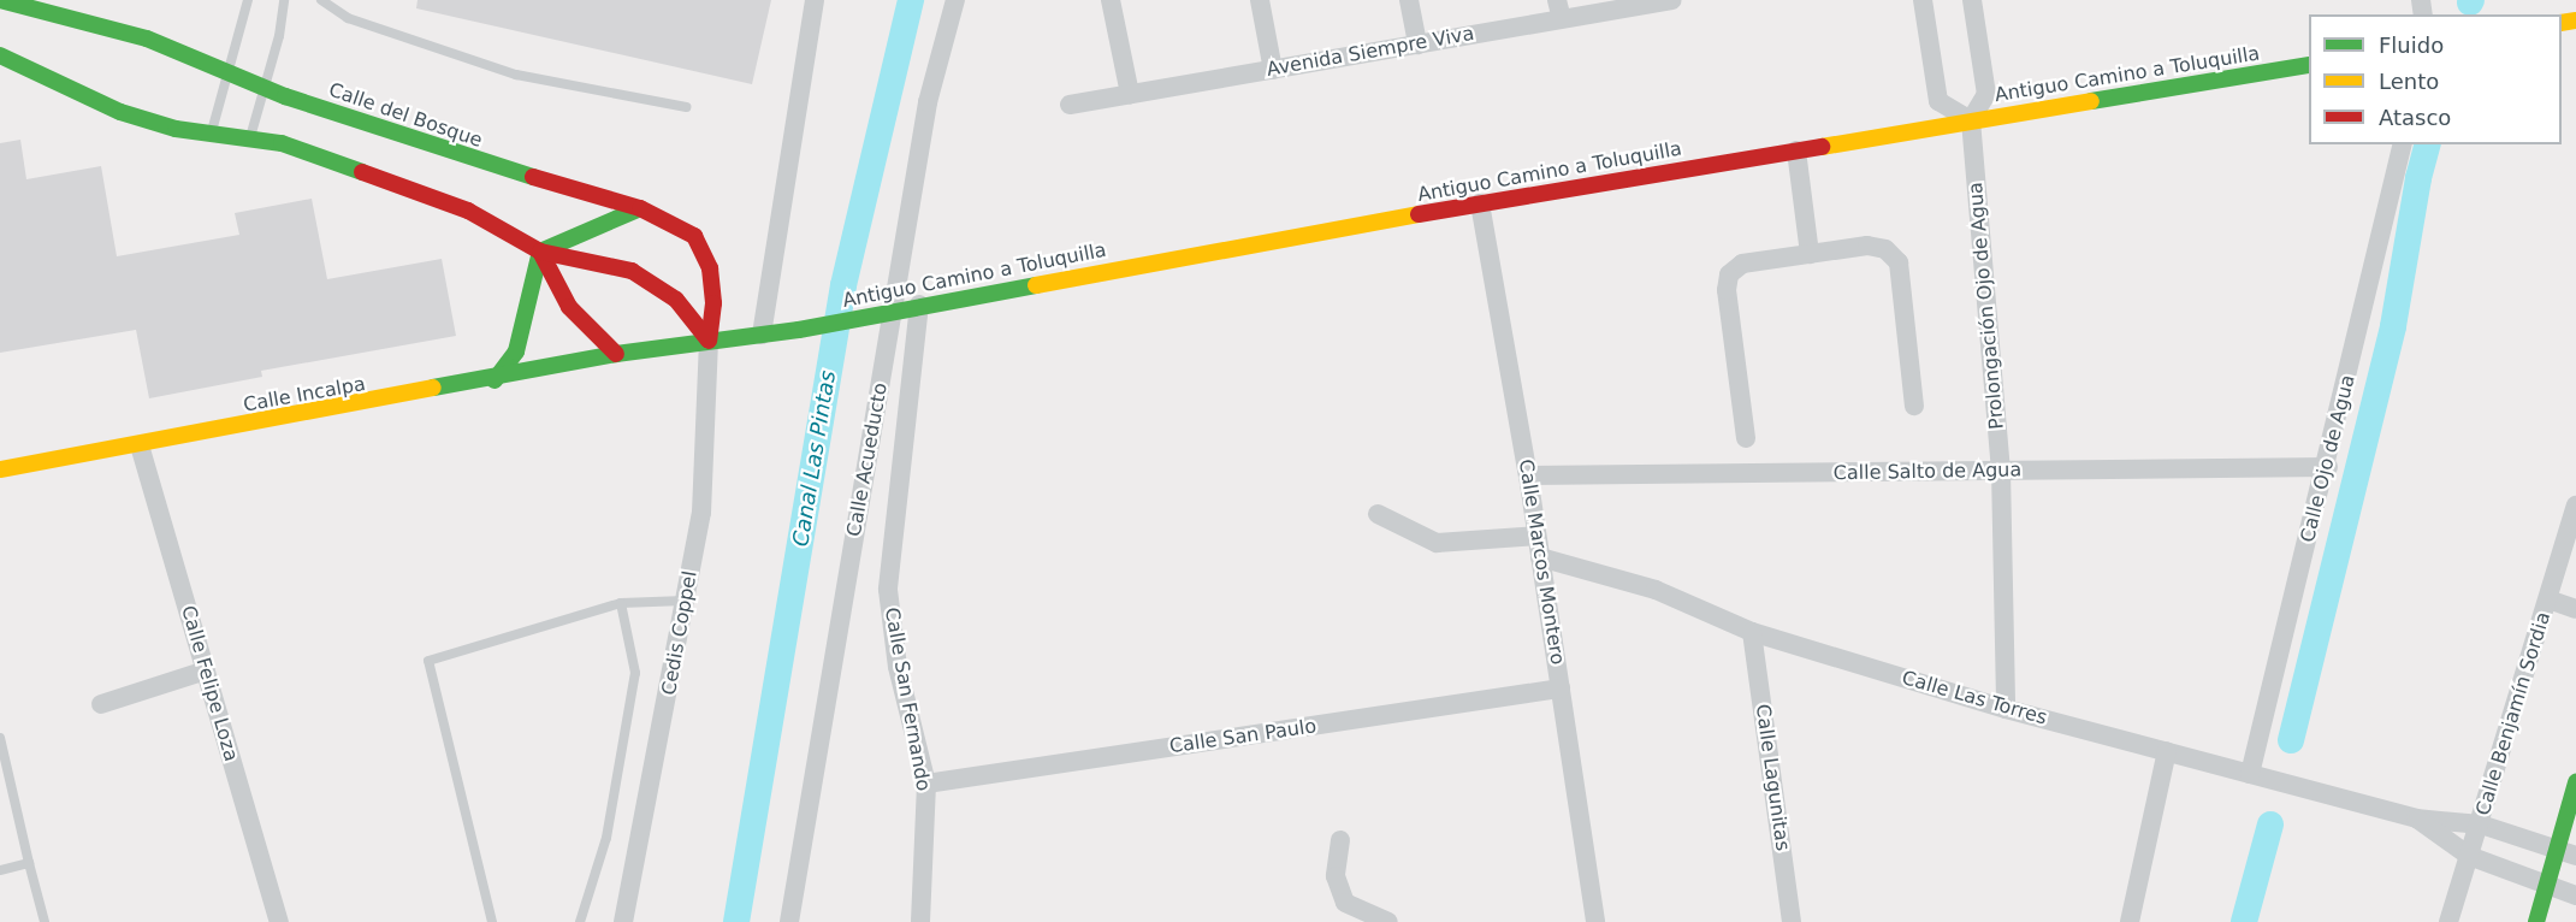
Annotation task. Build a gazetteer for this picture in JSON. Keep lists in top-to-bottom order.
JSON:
{
  "streets": {
    "street": [
      "Avenida Siempre Viva",
      "Antiguo Camino a Toluquilla",
      "Calle del Bosque",
      "Prolongación Ojo de Agua",
      "Calle Incalpa",
      "Calle Ojo de Agua",
      "Calle Acueducto",
      "Calle Salto de Agua",
      "Calle Marcos Montero",
      "Cedis Coppel",
      "Calle Felipe Loza",
      "Calle Las Torres",
      "Calle San Fernando",
      "Calle Benjamín Sordia",
      "Calle San Paulo",
      "Calle Lagunitas"
    ]
  },
  "crossings": [
    ["Antiguo Camino a Toluquilla", "Prolongación Ojo de Agua"],
    ["Antiguo Camino a Toluquilla", "Calle Acueducto"],
    ["Antiguo Camino a Toluquilla", "Calle Marcos Montero"],
    ["Antiguo Camino a Toluquilla", "Calle San Fernando"],
    ["Calle del Bosque", "Calle Incalpa"],
    ["Calle del Bosque", "Cedis Coppel"],
    ["Prolongación Ojo de Agua", "Calle Salto de Agua"],
    ["Prolongación Ojo de Agua", "Calle Las Torres"],
    ["Calle Incalpa", "Cedis Coppel"],
    ["Calle Incalpa", "Calle Felipe Loza"],
    ["Calle Ojo de Agua", "Calle Salto de Agua"],
    ["Calle Ojo de Agua", "Calle Las Torres"],
    ["Calle Salto de Agua", "Calle Marcos Montero"],
    ["Calle Marcos Montero", "Calle Las Torres"],
    ["Calle Marcos Montero", "Calle San Paulo"],
    ["Calle Las Torres", "Calle Benjamín Sordia"],
    ["Calle Las Torres", "Calle Lagunitas"],
    ["Calle San Fernando", "Calle San Paulo"]
  ],
  "water": ["Canal Las Pintas"],
  "legend": ["Fluido", "Lento", "Atasco"]
}
